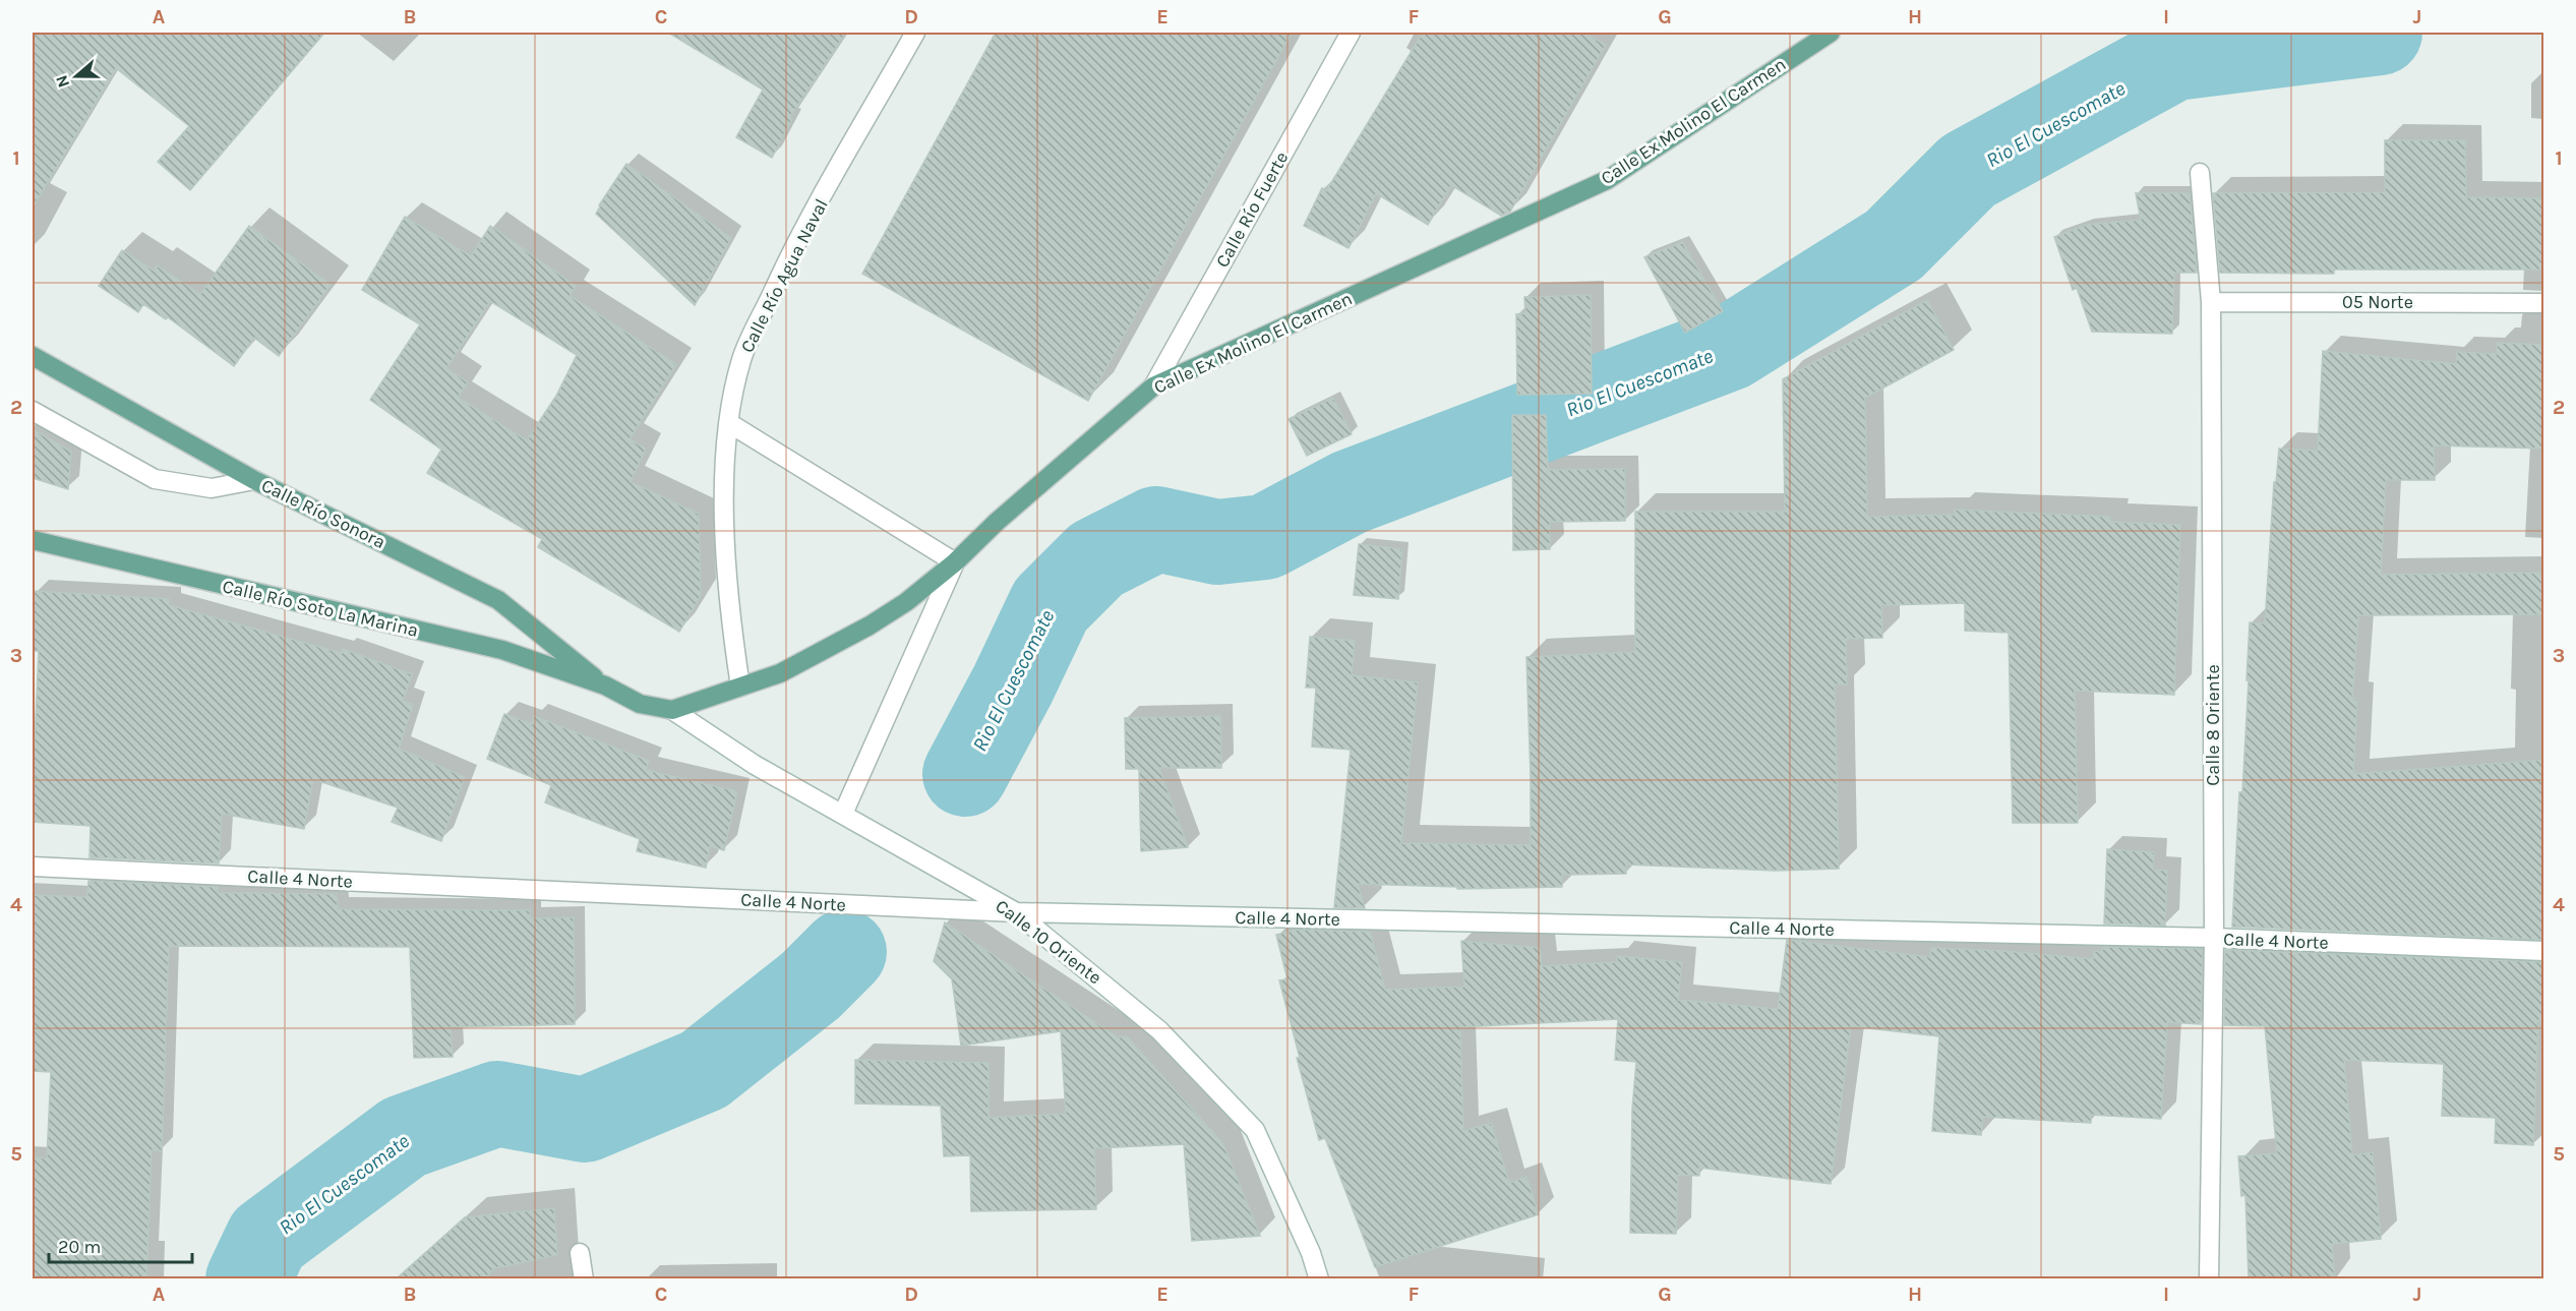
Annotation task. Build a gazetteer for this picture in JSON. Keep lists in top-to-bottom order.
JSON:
{
  "streets": {
    "main road": ["Calle Ex Molino El Carmen", "Calle Río Sonora", "Calle Río Soto La Marina"],
    "street": [
      "Calle Río Fuerte",
      "Calle Río Agua Naval",
      "05 Norte",
      "Calle 8 Oriente",
      "Calle 4 Norte",
      "Calle 10 Oriente"
    ]
  },
  "crossings": [
    ["Calle Ex Molino El Carmen", "Calle Río Fuerte"],
    ["Calle Ex Molino El Carmen", "Calle Río Agua Naval"],
    ["Calle Ex Molino El Carmen", "Calle Río Sonora"],
    ["Calle Ex Molino El Carmen", "Calle Río Soto La Marina"],
    ["Calle Ex Molino El Carmen", "Calle 10 Oriente"],
    ["05 Norte", "Calle 8 Oriente"],
    ["Calle Río Sonora", "Calle Río Soto La Marina"],
    ["Calle 8 Oriente", "Calle 4 Norte"],
    ["Calle 4 Norte", "Calle 10 Oriente"]
  ],
  "water": ["Rio El Cuescomate"],
  "scale_bar": "20 m",
  "north": "left",
  "grid": {
    "columns": [
      "A",
      "B",
      "C",
      "D",
      "E",
      "F",
      "G",
      "H",
      "I",
      "J"
    ],
    "rows": [
      "1",
      "2",
      "3",
      "4",
      "5"
    ]
  }
}
